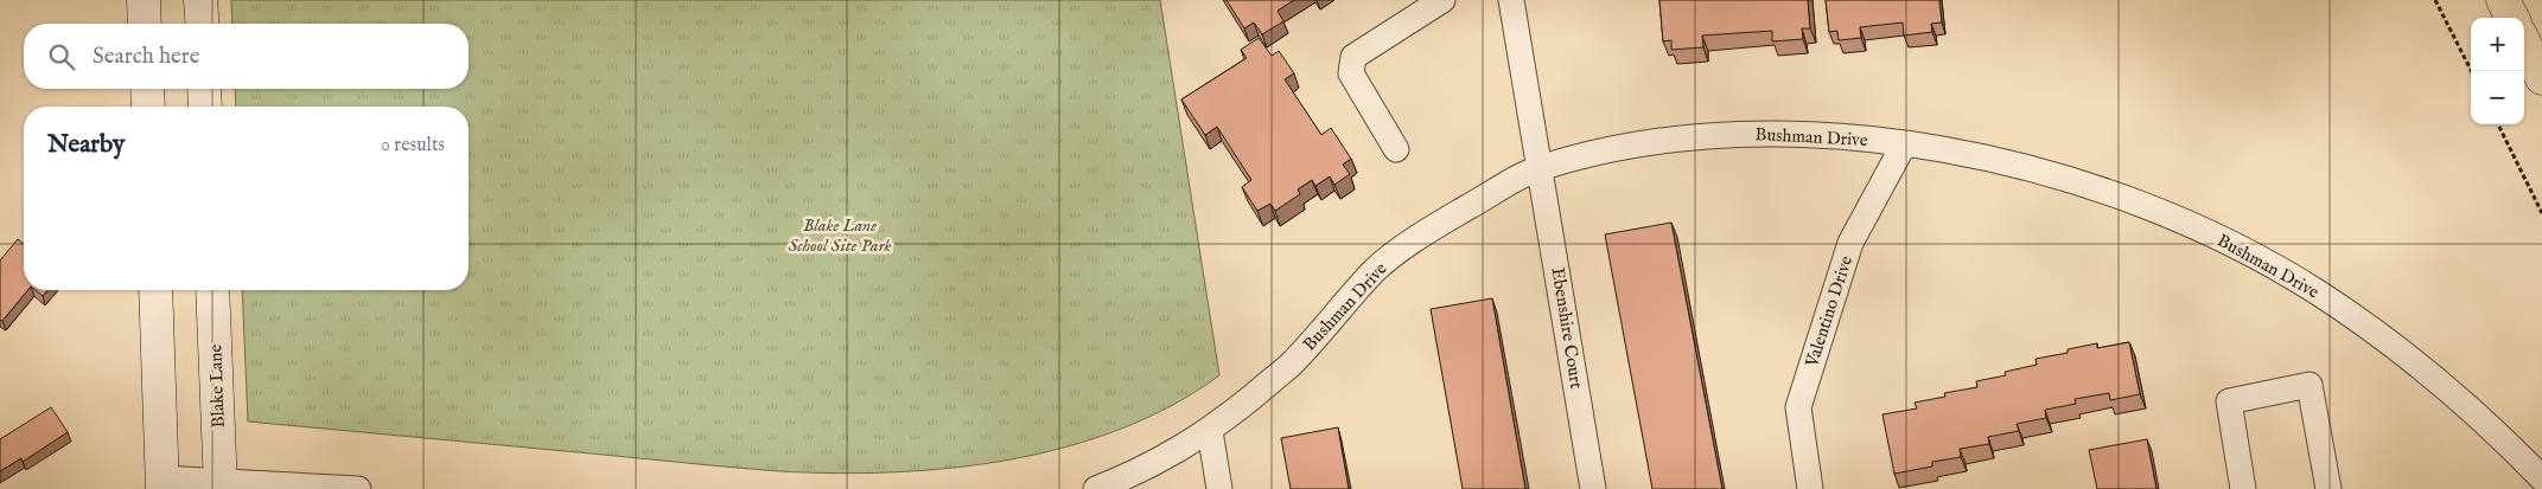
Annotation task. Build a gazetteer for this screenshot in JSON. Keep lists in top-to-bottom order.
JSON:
{
  "streets": {
    "main road": ["Blake Lane"],
    "street": ["Bushman Drive", "Valentino Drive", "Ebenshire Court"]
  },
  "crossings": [
    ["Bushman Drive", "Valentino Drive"],
    ["Bushman Drive", "Ebenshire Court"]
  ],
  "parks": ["Blake Lane School Site Park"],
  "page": {
    "map_buttons": ["+", "−"],
    "search": "Search here",
    "heading": ["Nearby", "0 results"]
  }
}
